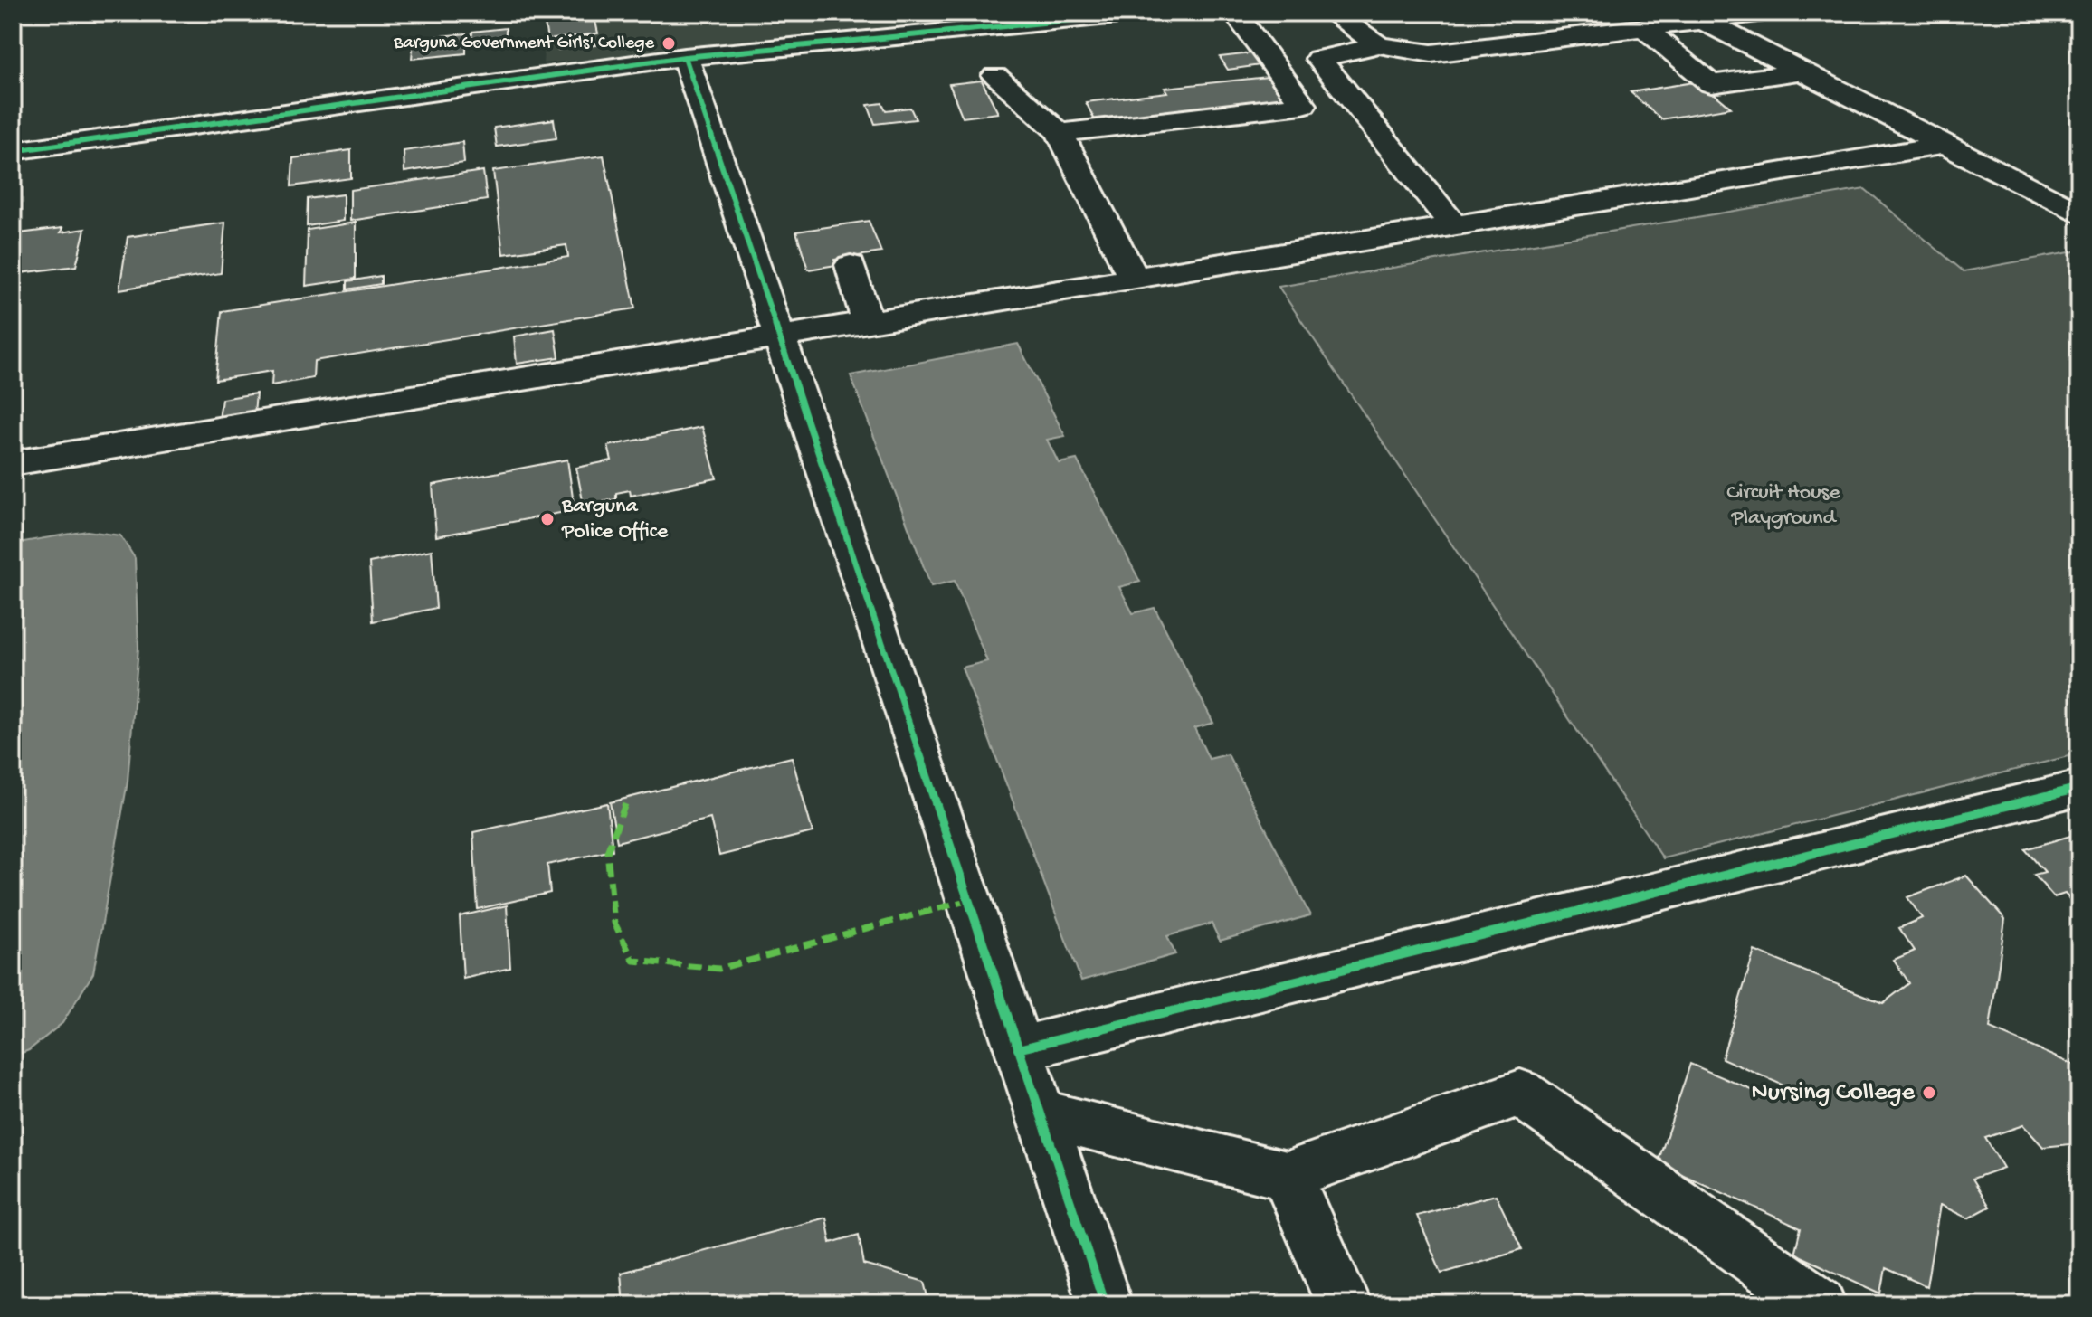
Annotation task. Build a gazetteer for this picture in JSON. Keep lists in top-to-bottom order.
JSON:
{
  "parks": ["Circuit House Playground"],
  "places": ["Barguna Government Girls' College", "Barguna Police Office", "Nursing College"]
}
